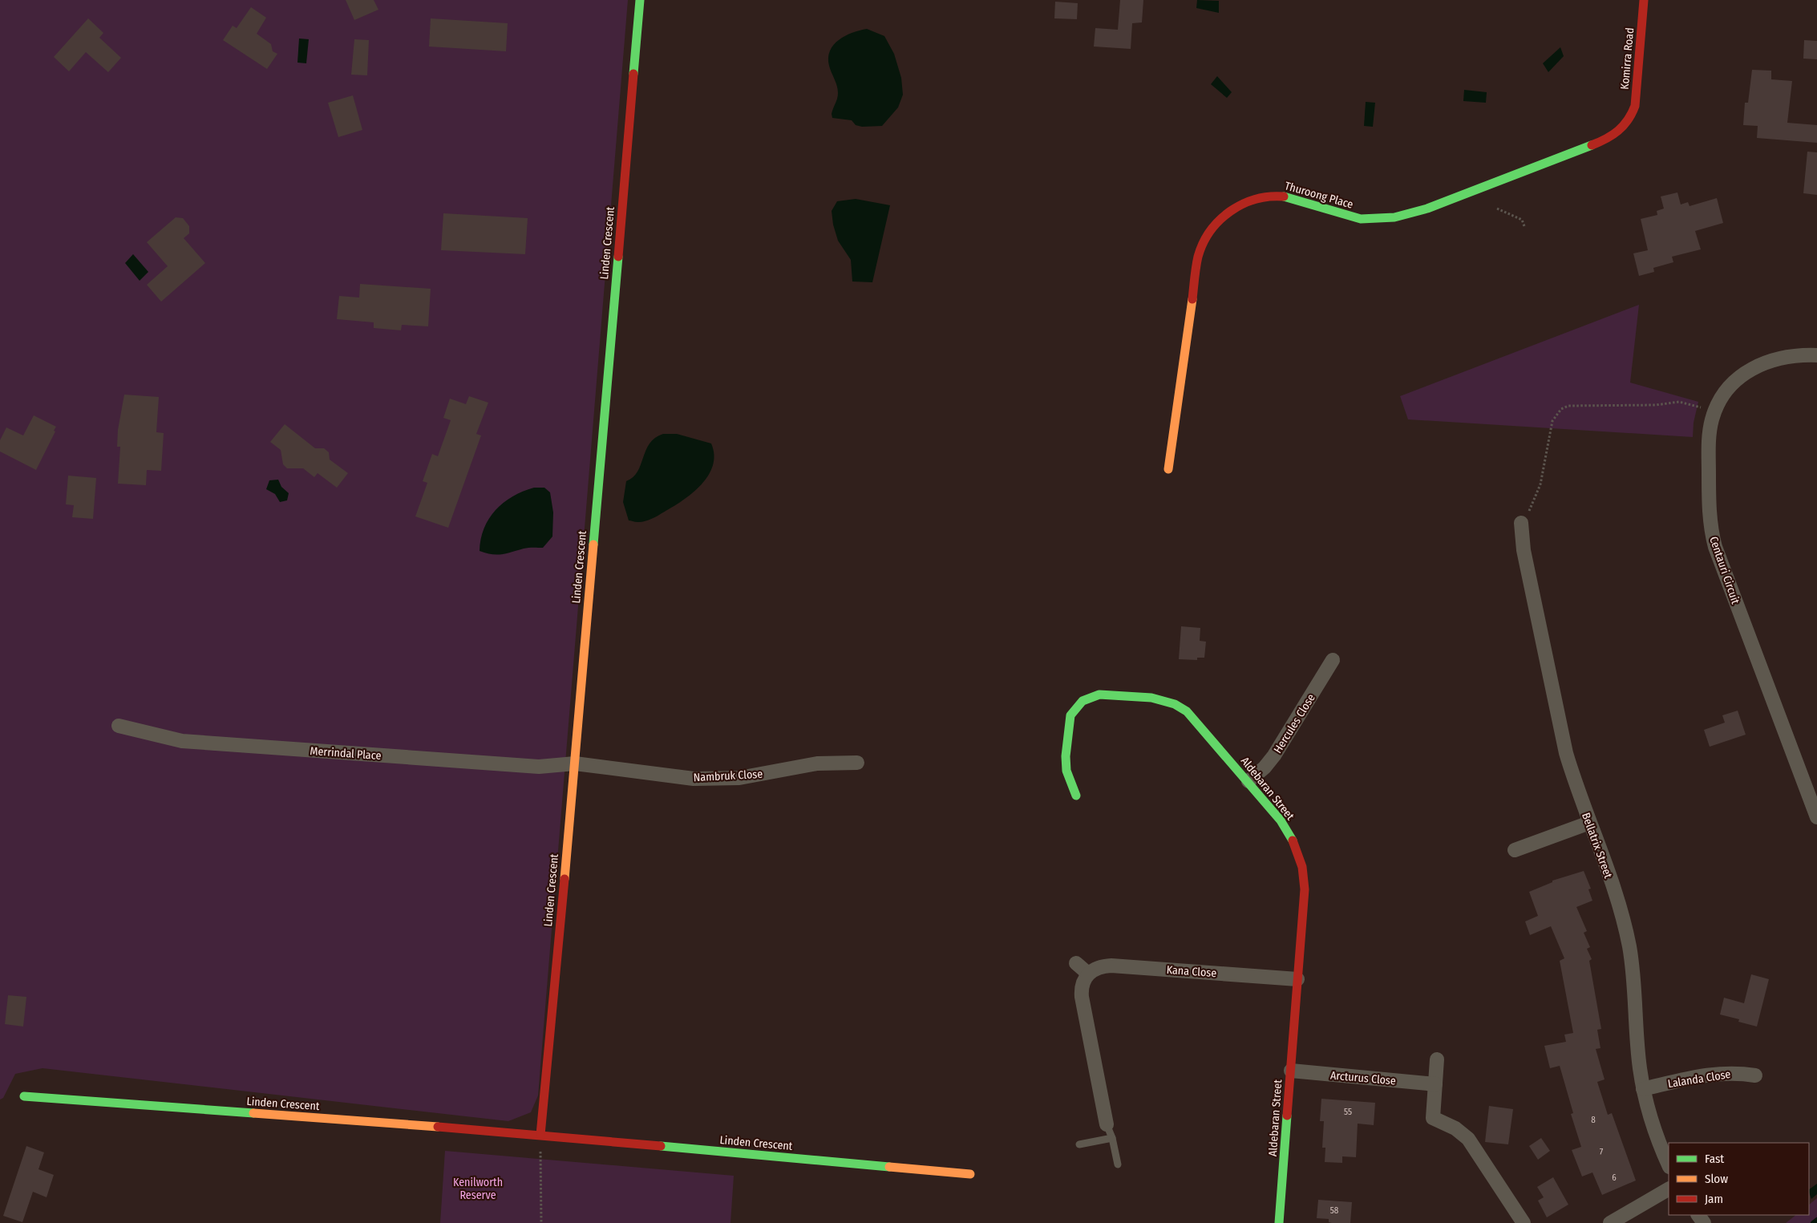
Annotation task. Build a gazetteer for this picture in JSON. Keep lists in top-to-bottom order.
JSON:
{
  "streets": {
    "street": [
      "Komirra Road",
      "Thuroong Place",
      "Linden Crescent",
      "Centauri Circuit",
      "Hercules Close",
      "Merrindal Place",
      "Nambruk Close",
      "Aldebaran Street",
      "Bellatrix Street",
      "Kana Close",
      "Arcturus Close",
      "Lalanda Close"
    ]
  },
  "crossings": [
    ["Komirra Road", "Thuroong Place"],
    ["Linden Crescent", "Merrindal Place"],
    ["Linden Crescent", "Nambruk Close"],
    ["Hercules Close", "Aldebaran Street"],
    ["Merrindal Place", "Nambruk Close"],
    ["Aldebaran Street", "Kana Close"],
    ["Aldebaran Street", "Arcturus Close"],
    ["Bellatrix Street", "Lalanda Close"]
  ],
  "parks": ["Kenilworth Reserve"],
  "house_numbers": [
    "55",
    "8",
    "7",
    "6",
    "58"
  ],
  "legend": ["Fast", "Slow", "Jam"]
}
